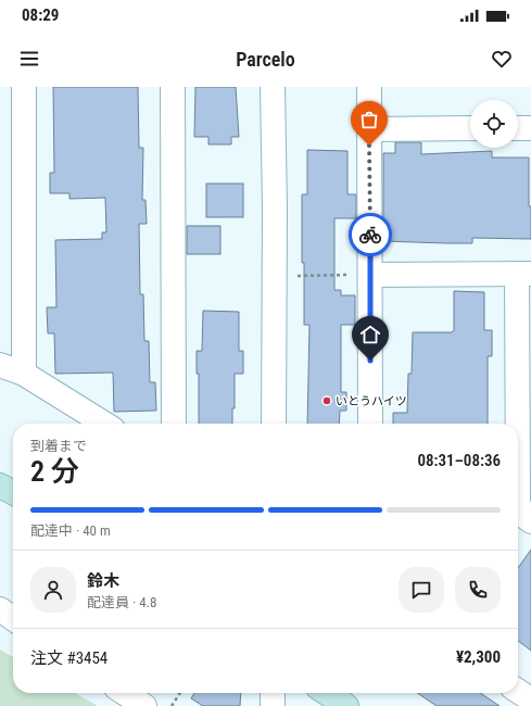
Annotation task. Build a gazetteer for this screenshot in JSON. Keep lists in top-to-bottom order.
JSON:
{
  "places": ["いとうハイツ"],
  "page": {
    "status": "08:29",
    "header": "Parcelo",
    "heading": ["2 分", "到着まで", "08:31–08:36"],
    "panel": [
      "鈴木",
      "配達員 · 4.8",
      "注文 #3454",
      "¥2,300"
    ],
    "bar": "配達中 · 40 m"
  }
}
